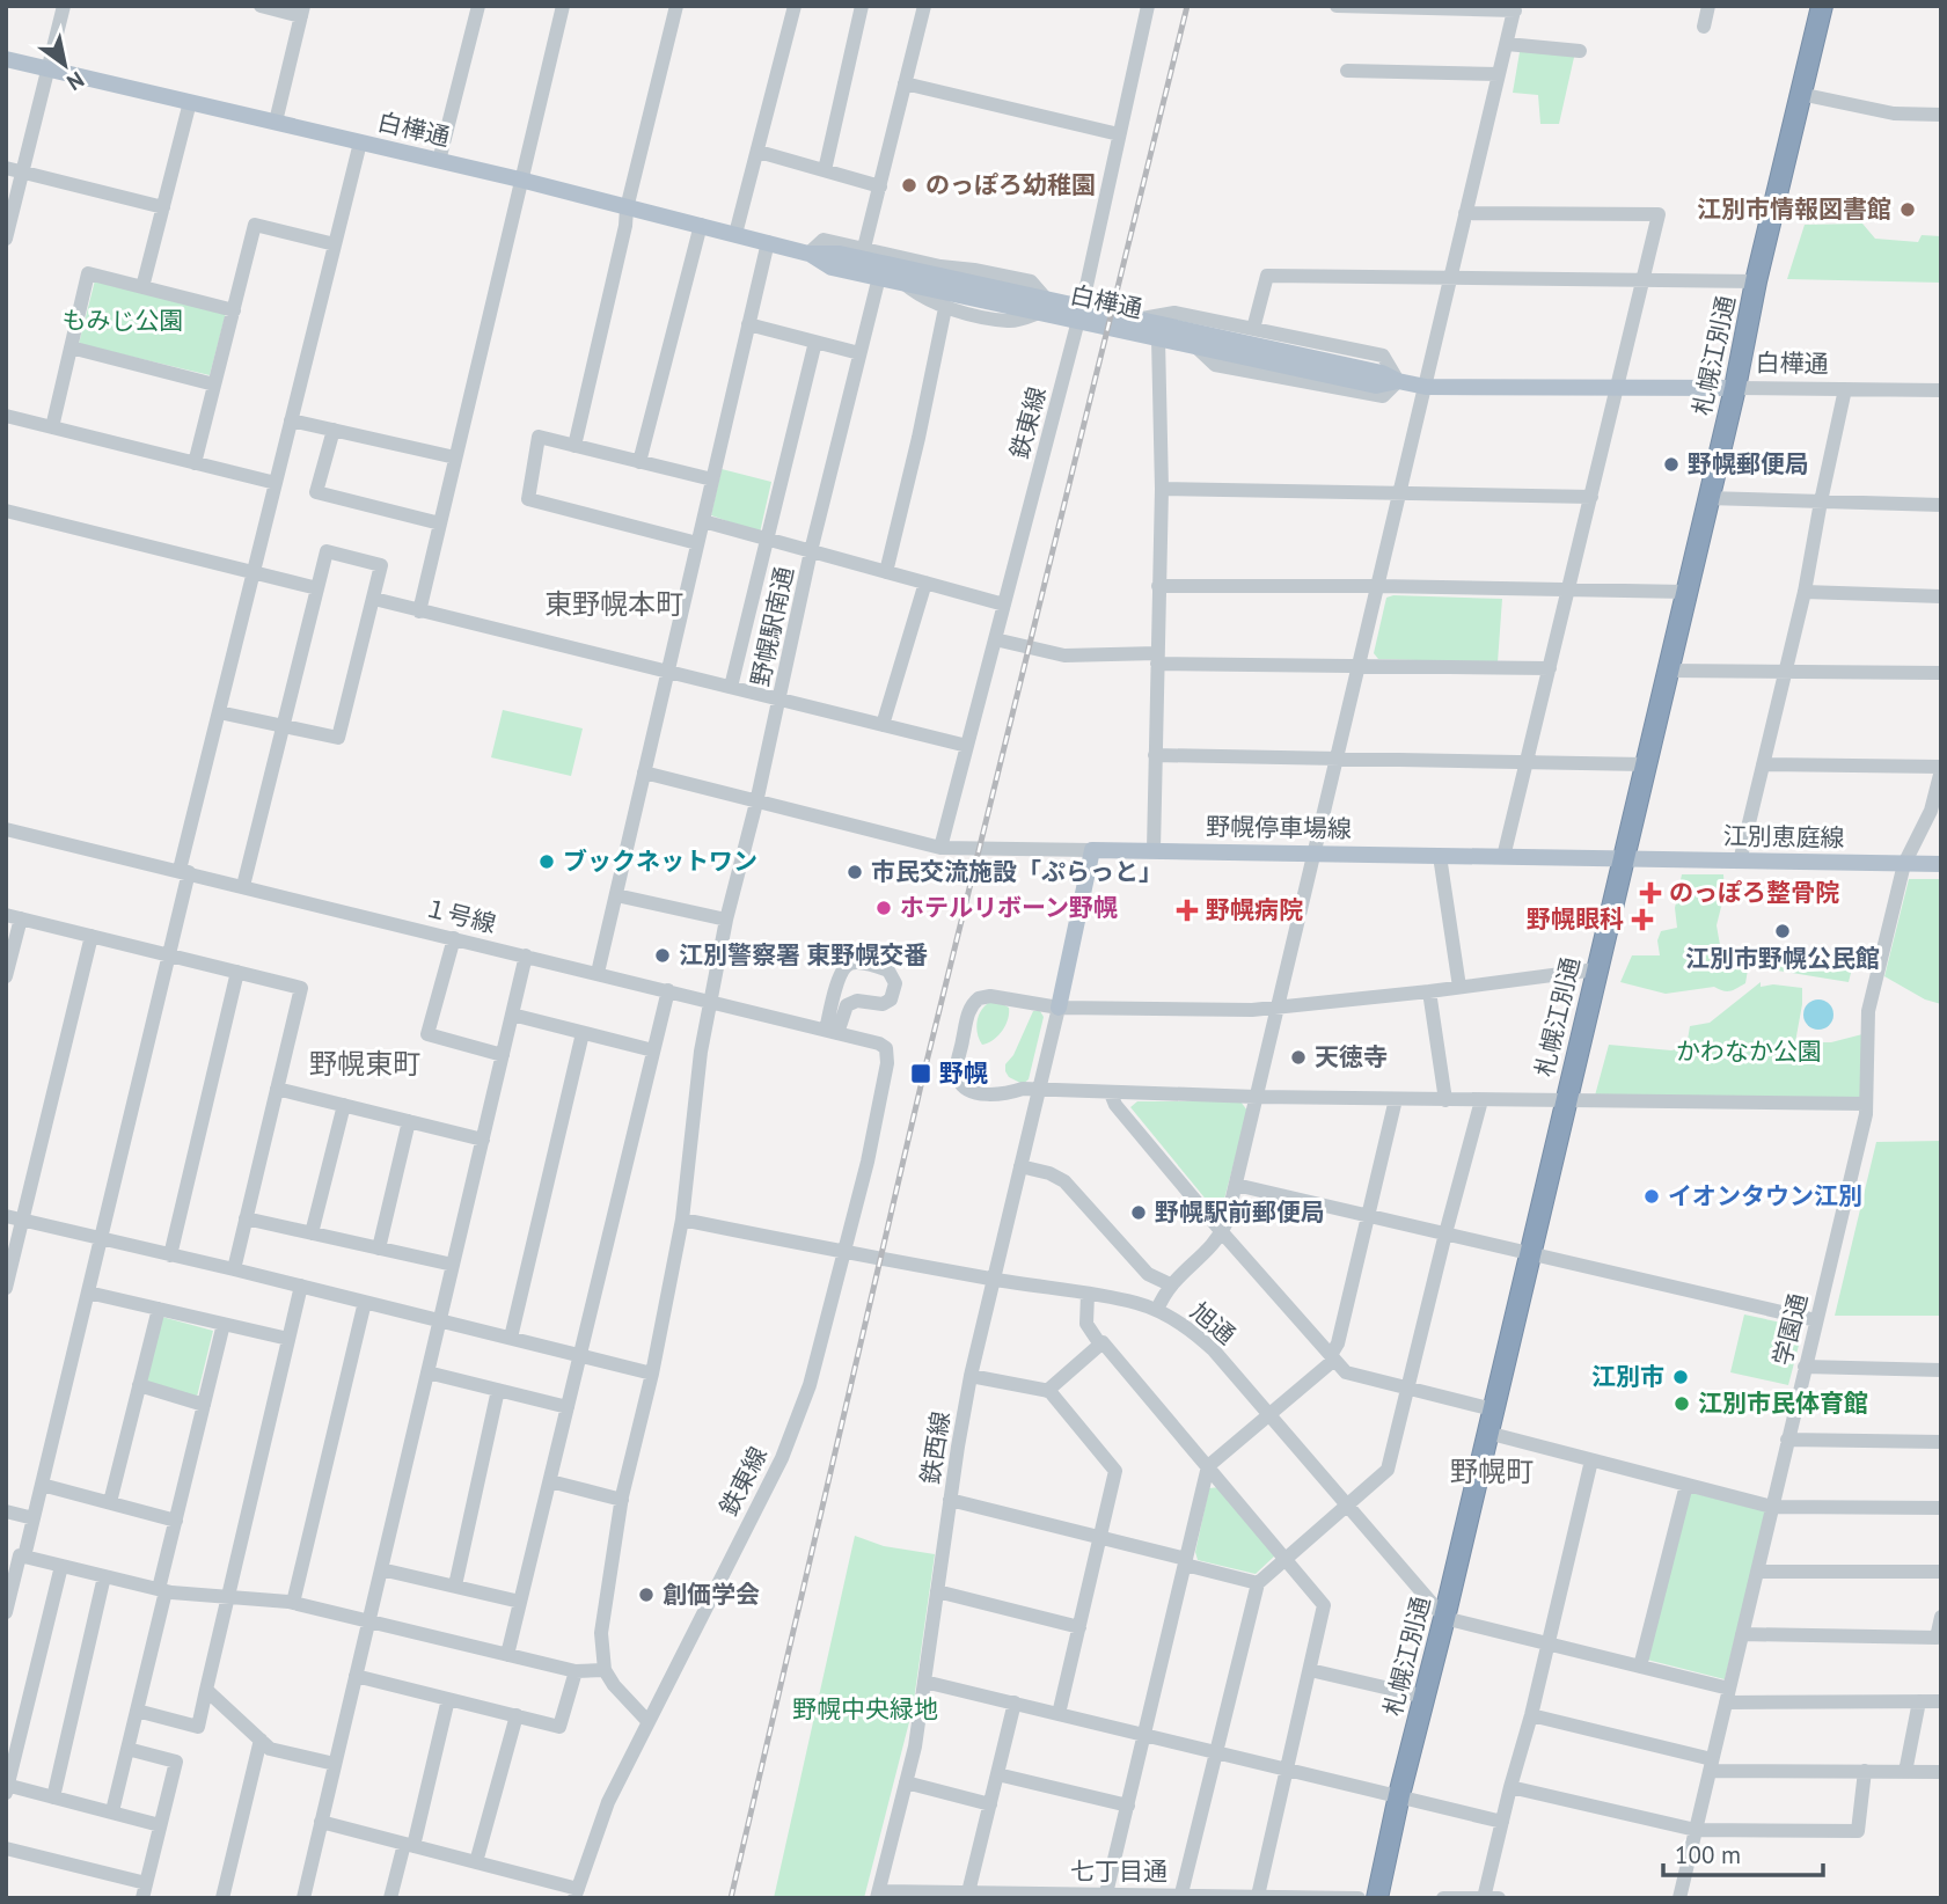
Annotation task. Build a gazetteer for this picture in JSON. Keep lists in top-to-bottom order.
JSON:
{
  "streets": {
    "highway": ["札幌江別通"],
    "main road": ["白樺通", "野幌停車場線", "江別恵庭線"],
    "street": [
      "鉄東線",
      "野幌駅南通",
      "１号線",
      "旭通",
      "学園通",
      "鉄西線",
      "七丁目通"
    ]
  },
  "crossings": [
    ["白樺通", "札幌江別通"],
    ["白樺通", "鉄東線"],
    ["白樺通", "野幌駅南通"],
    ["札幌江別通", "野幌停車場線"],
    ["札幌江別通", "江別恵庭線"],
    ["札幌江別通", "旭通"],
    ["鉄東線", "１号線"],
    ["鉄東線", "旭通"],
    ["野幌駅南通", "１号線"],
    ["野幌駅南通", "旭通"],
    ["野幌停車場線", "江別恵庭線"],
    ["江別恵庭線", "学園通"],
    ["旭通", "鉄西線"],
    ["鉄西線", "七丁目通"]
  ],
  "districts": ["東野幌本町", "野幌東町", "野幌町"],
  "parks": ["もみじ公園", "かわなか公園", "野幌中央緑地"],
  "places": {
    "other": [
      "のっぽろ幼稚園",
      "江別市情報図書館",
      "野幌郵便局",
      "ブックネットワン",
      "市民交流施設「ぷらっと」",
      "ホテルリボーン野幌",
      "江別市野幌公民館",
      "江別警察署 東野幌交番",
      "天徳寺",
      "イオンタウン江別",
      "野幌駅前郵便局",
      "江別市",
      "江別市民体育館",
      "創価学会"
    ],
    "health": ["のっぽろ整骨院", "野幌病院", "野幌眼科"],
    "transit": ["野幌"]
  },
  "scale_bar": "100 m",
  "north": "bottom right"
}
